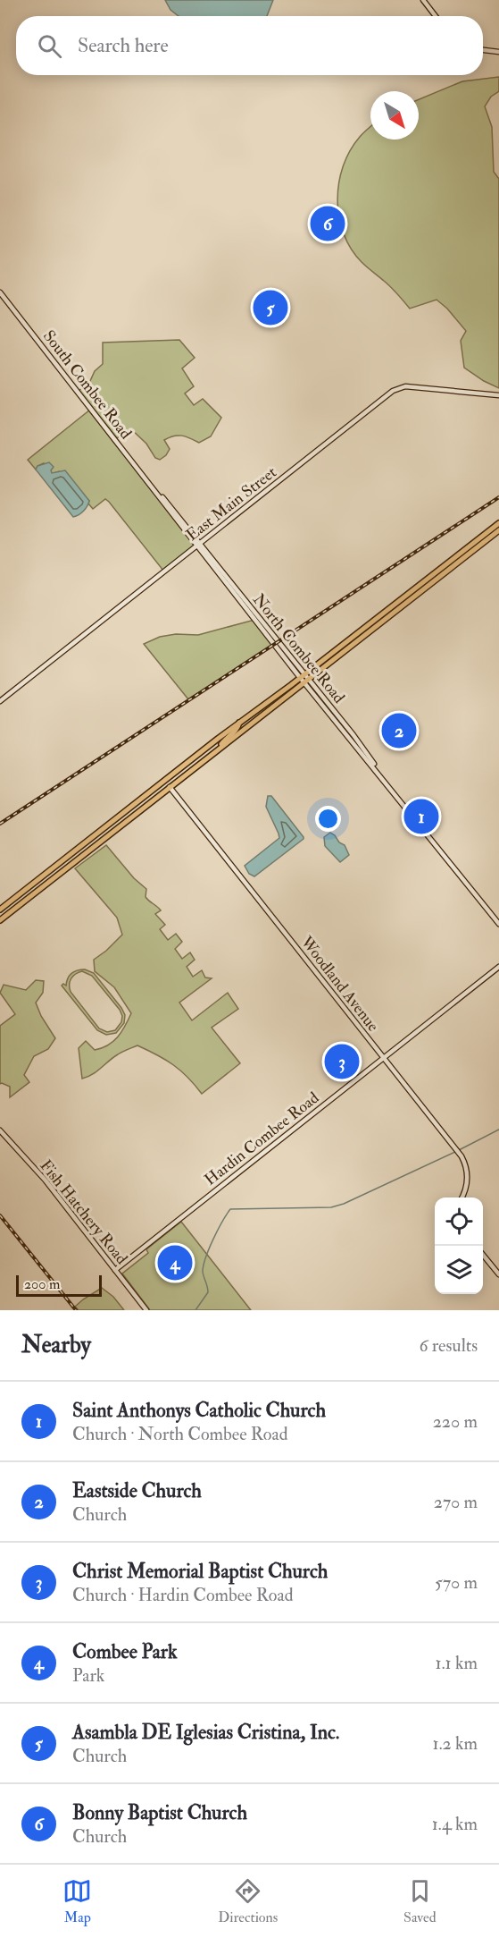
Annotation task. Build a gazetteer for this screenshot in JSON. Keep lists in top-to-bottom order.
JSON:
{
  "streets": {
    "main road": [
      "South Combee Road",
      "East Main Street",
      "North Combee Road",
      "Woodland Avenue",
      "Hardin Combee Road",
      "Fish Hatchery Road"
    ]
  },
  "crossings": [
    ["South Combee Road", "East Main Street"],
    ["South Combee Road", "North Combee Road"],
    ["East Main Street", "North Combee Road"],
    ["Woodland Avenue", "Hardin Combee Road"],
    ["Hardin Combee Road", "Fish Hatchery Road"]
  ],
  "scale_bar": "200 m",
  "north": "bottom right",
  "page": {
    "search": "Search here",
    "pins": [
      "6",
      "5",
      "2",
      "1",
      "3",
      "4"
    ],
    "scale": "200 m",
    "heading": ["Nearby", "6 results"],
    "list": [
      {
        "mark": "1",
        "name": "Saint Anthonys Catholic Church",
        "note": "Church · North Combee Road",
        "value": "220 m"
      },
      {
        "mark": "2",
        "name": "Eastside Church",
        "note": "Church",
        "value": "270 m"
      },
      {
        "mark": "3",
        "name": "Christ Memorial Baptist Church",
        "note": "Church · Hardin Combee Road",
        "value": "570 m"
      },
      {
        "mark": "4",
        "name": "Combee Park",
        "note": "Park",
        "value": "1.1 km"
      },
      {
        "mark": "5",
        "name": "Asambla DE Iglesias Cristina, Inc.",
        "note": "Church",
        "value": "1.2 km"
      },
      {
        "mark": "6",
        "name": "Bonny Baptist Church",
        "note": "Church",
        "value": "1.4 km"
      }
    ],
    "nav": ["Map", "Directions", "Saved"]
  }
}
